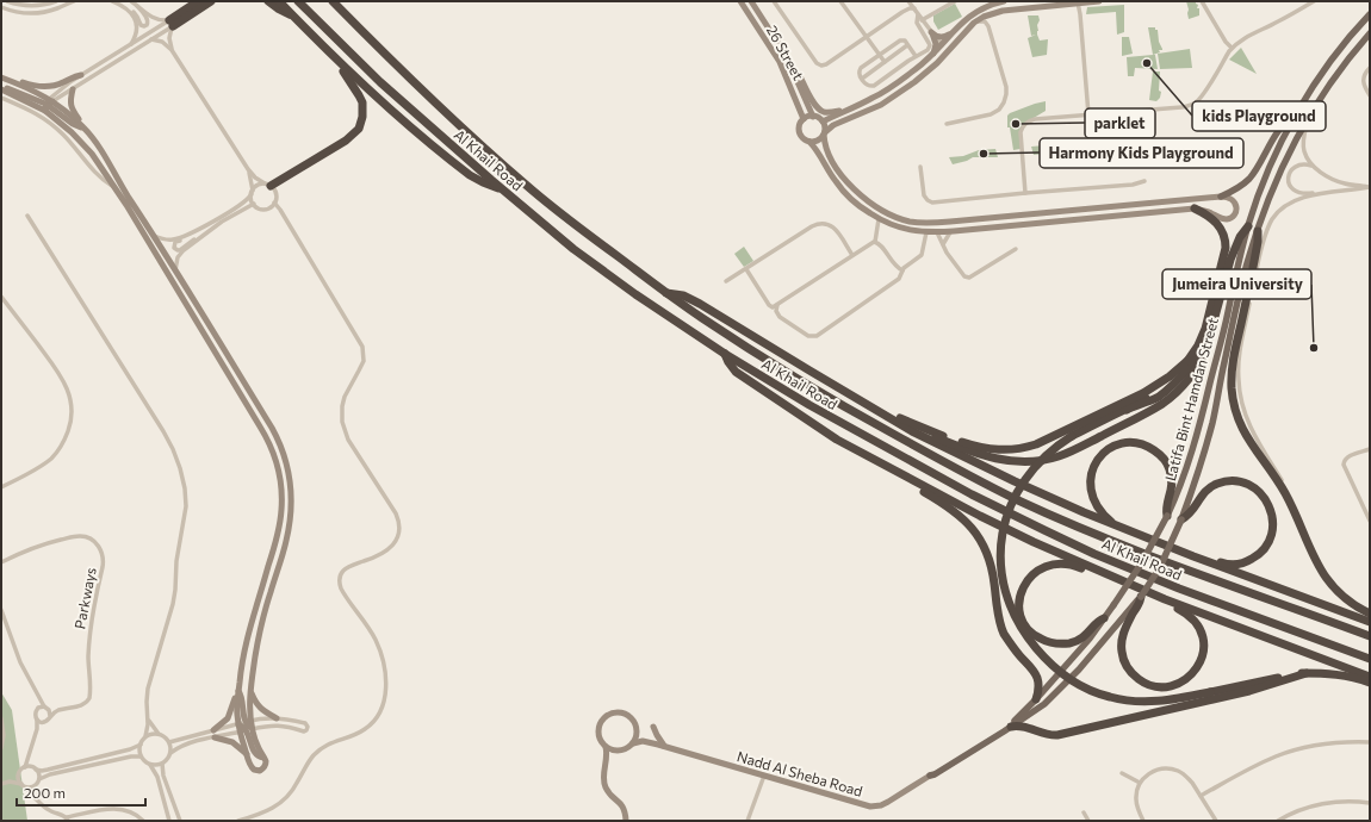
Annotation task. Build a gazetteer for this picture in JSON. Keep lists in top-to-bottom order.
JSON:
{
  "streets": {
    "highway": ["Al Khail Road"],
    "main road": ["Latifa Bint Hamdan Street"],
    "street": ["26 Street", "Parkways", "Nadd Al Sheba Road"]
  },
  "crossings": [
    ["Latifa Bint Hamdan Street", "Nadd Al Sheba Road"]
  ],
  "places": [
    "kids Playground",
    "parklet",
    "Harmony Kids Playground",
    "Jumeira University"
  ],
  "scale_bar": "200 m"
}
